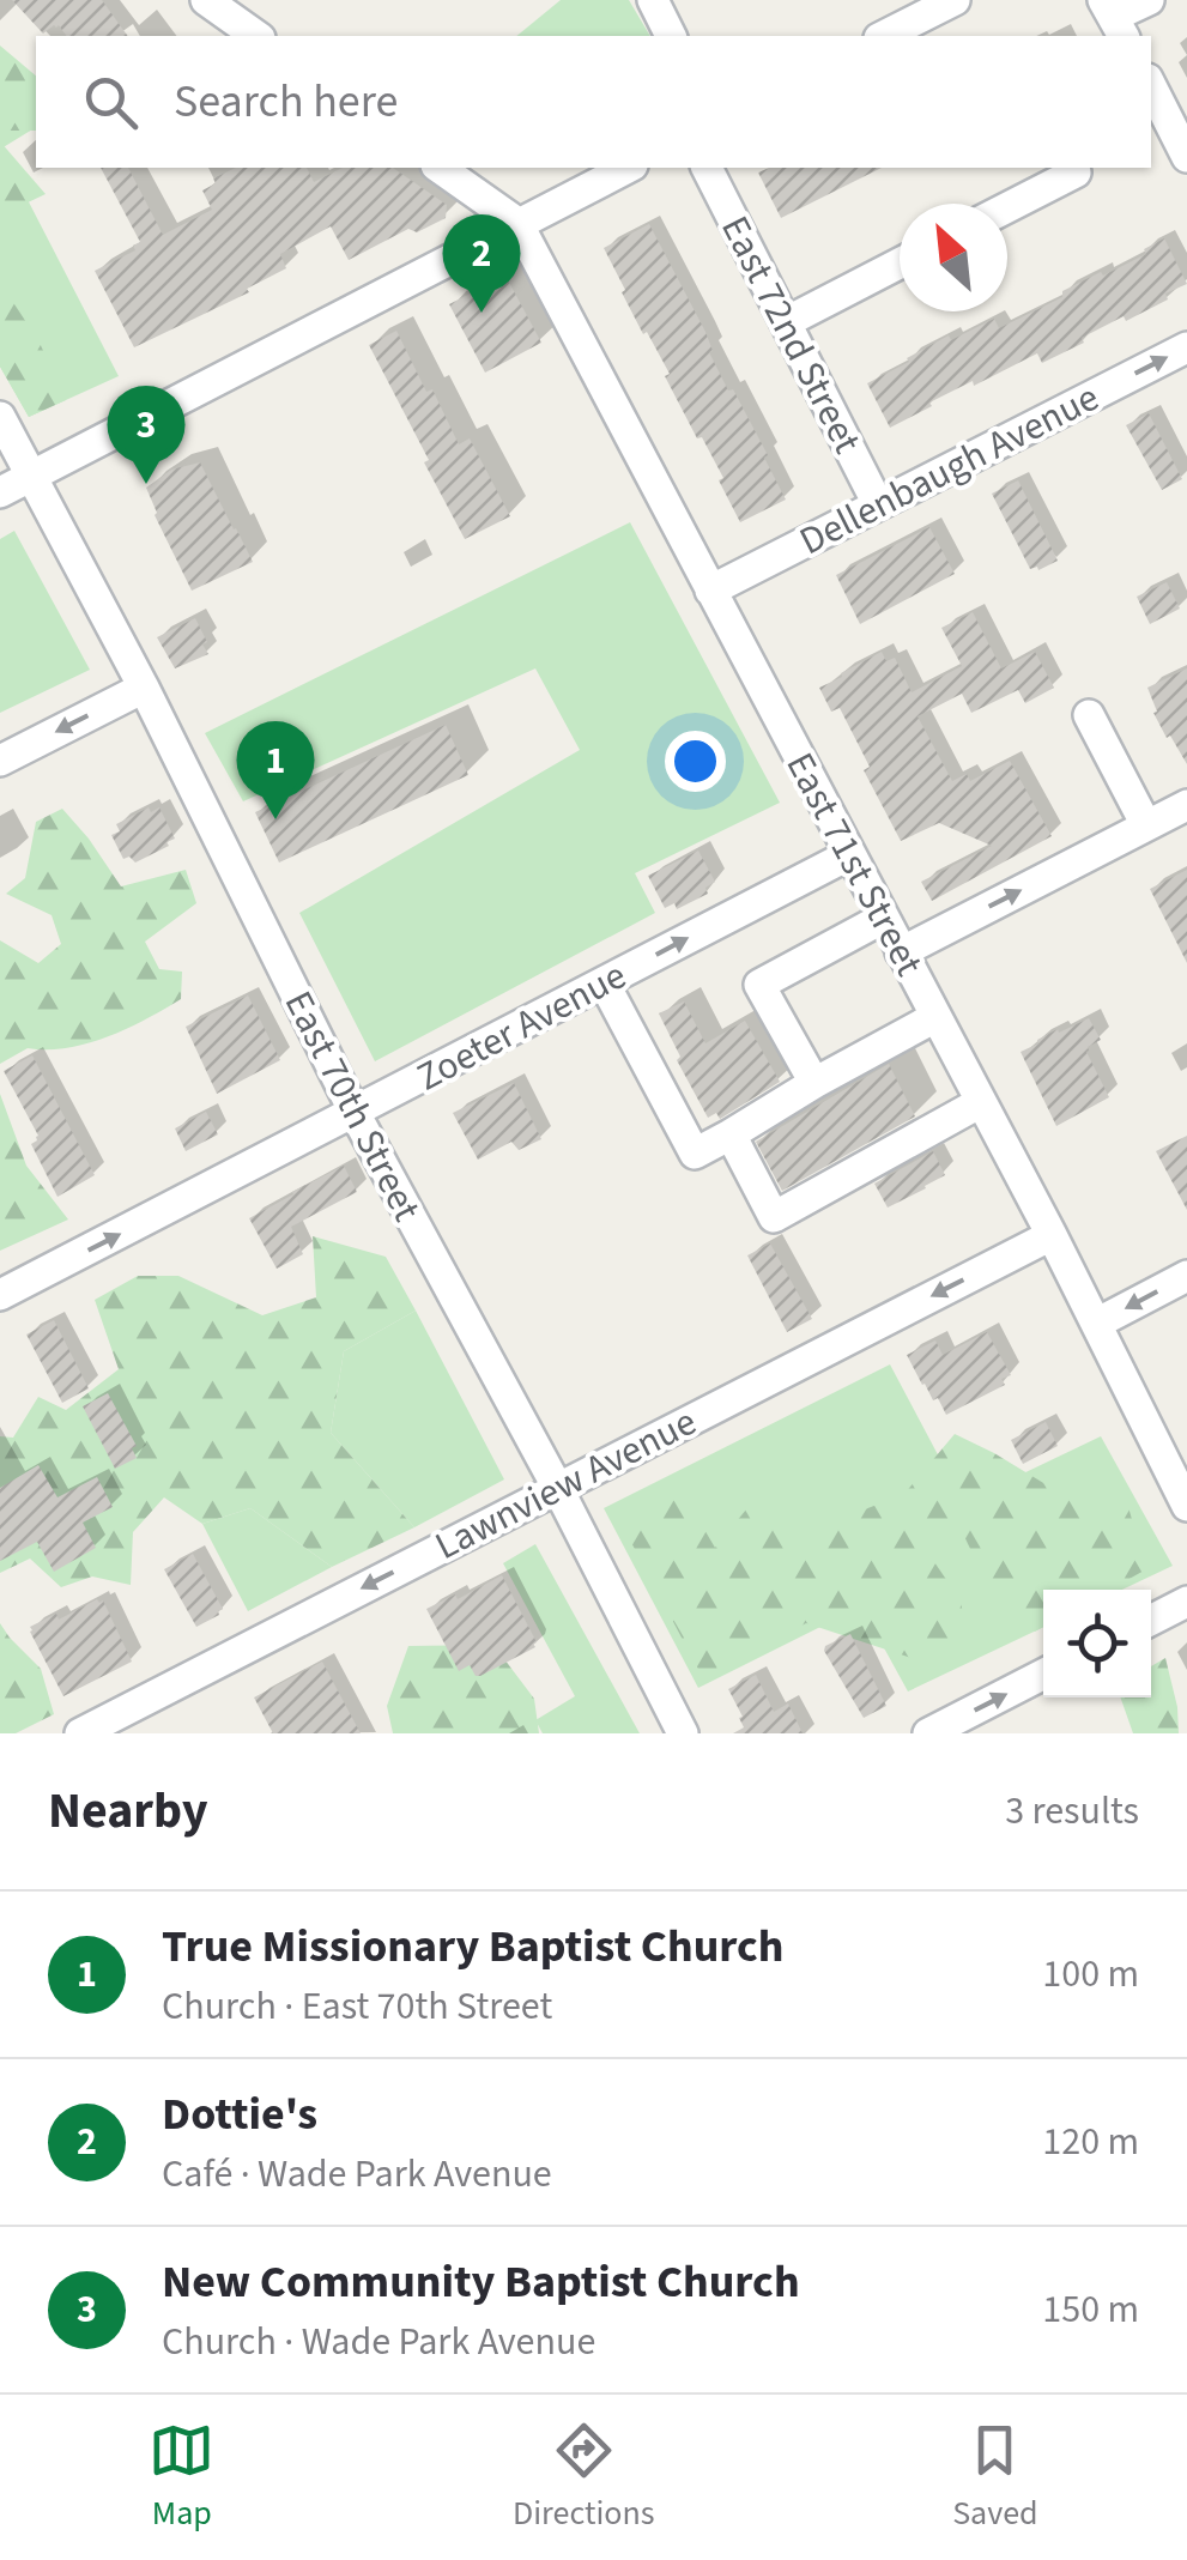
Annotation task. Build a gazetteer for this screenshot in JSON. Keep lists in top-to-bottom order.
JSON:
{
  "streets": {
    "street": [
      "East 72nd Street",
      "Dellenbaugh Avenue",
      "East 71st Street",
      "Zoeter Avenue",
      "East 70th Street",
      "Lawnview Avenue"
    ]
  },
  "crossings": [
    ["East 72nd Street", "Dellenbaugh Avenue"],
    ["Dellenbaugh Avenue", "East 71st Street"],
    ["East 71st Street", "Zoeter Avenue"],
    ["East 71st Street", "Lawnview Avenue"],
    ["Zoeter Avenue", "East 70th Street"],
    ["East 70th Street", "Lawnview Avenue"]
  ],
  "one_way": ["Lawnview Avenue"],
  "north": "top left",
  "page": {
    "search": "Search here",
    "pins": ["2", "3", "1"],
    "heading": ["Nearby", "3 results"],
    "list": [
      {
        "mark": "1",
        "name": "True Missionary Baptist Church",
        "note": "Church · East 70th Street",
        "value": "100 m"
      },
      {
        "mark": "2",
        "name": "Dottie's",
        "note": "Café · Wade Park Avenue",
        "value": "120 m"
      },
      {
        "mark": "3",
        "name": "New Community Baptist Church",
        "note": "Church · Wade Park Avenue",
        "value": "150 m"
      }
    ],
    "nav": ["Map", "Directions", "Saved"]
  }
}
